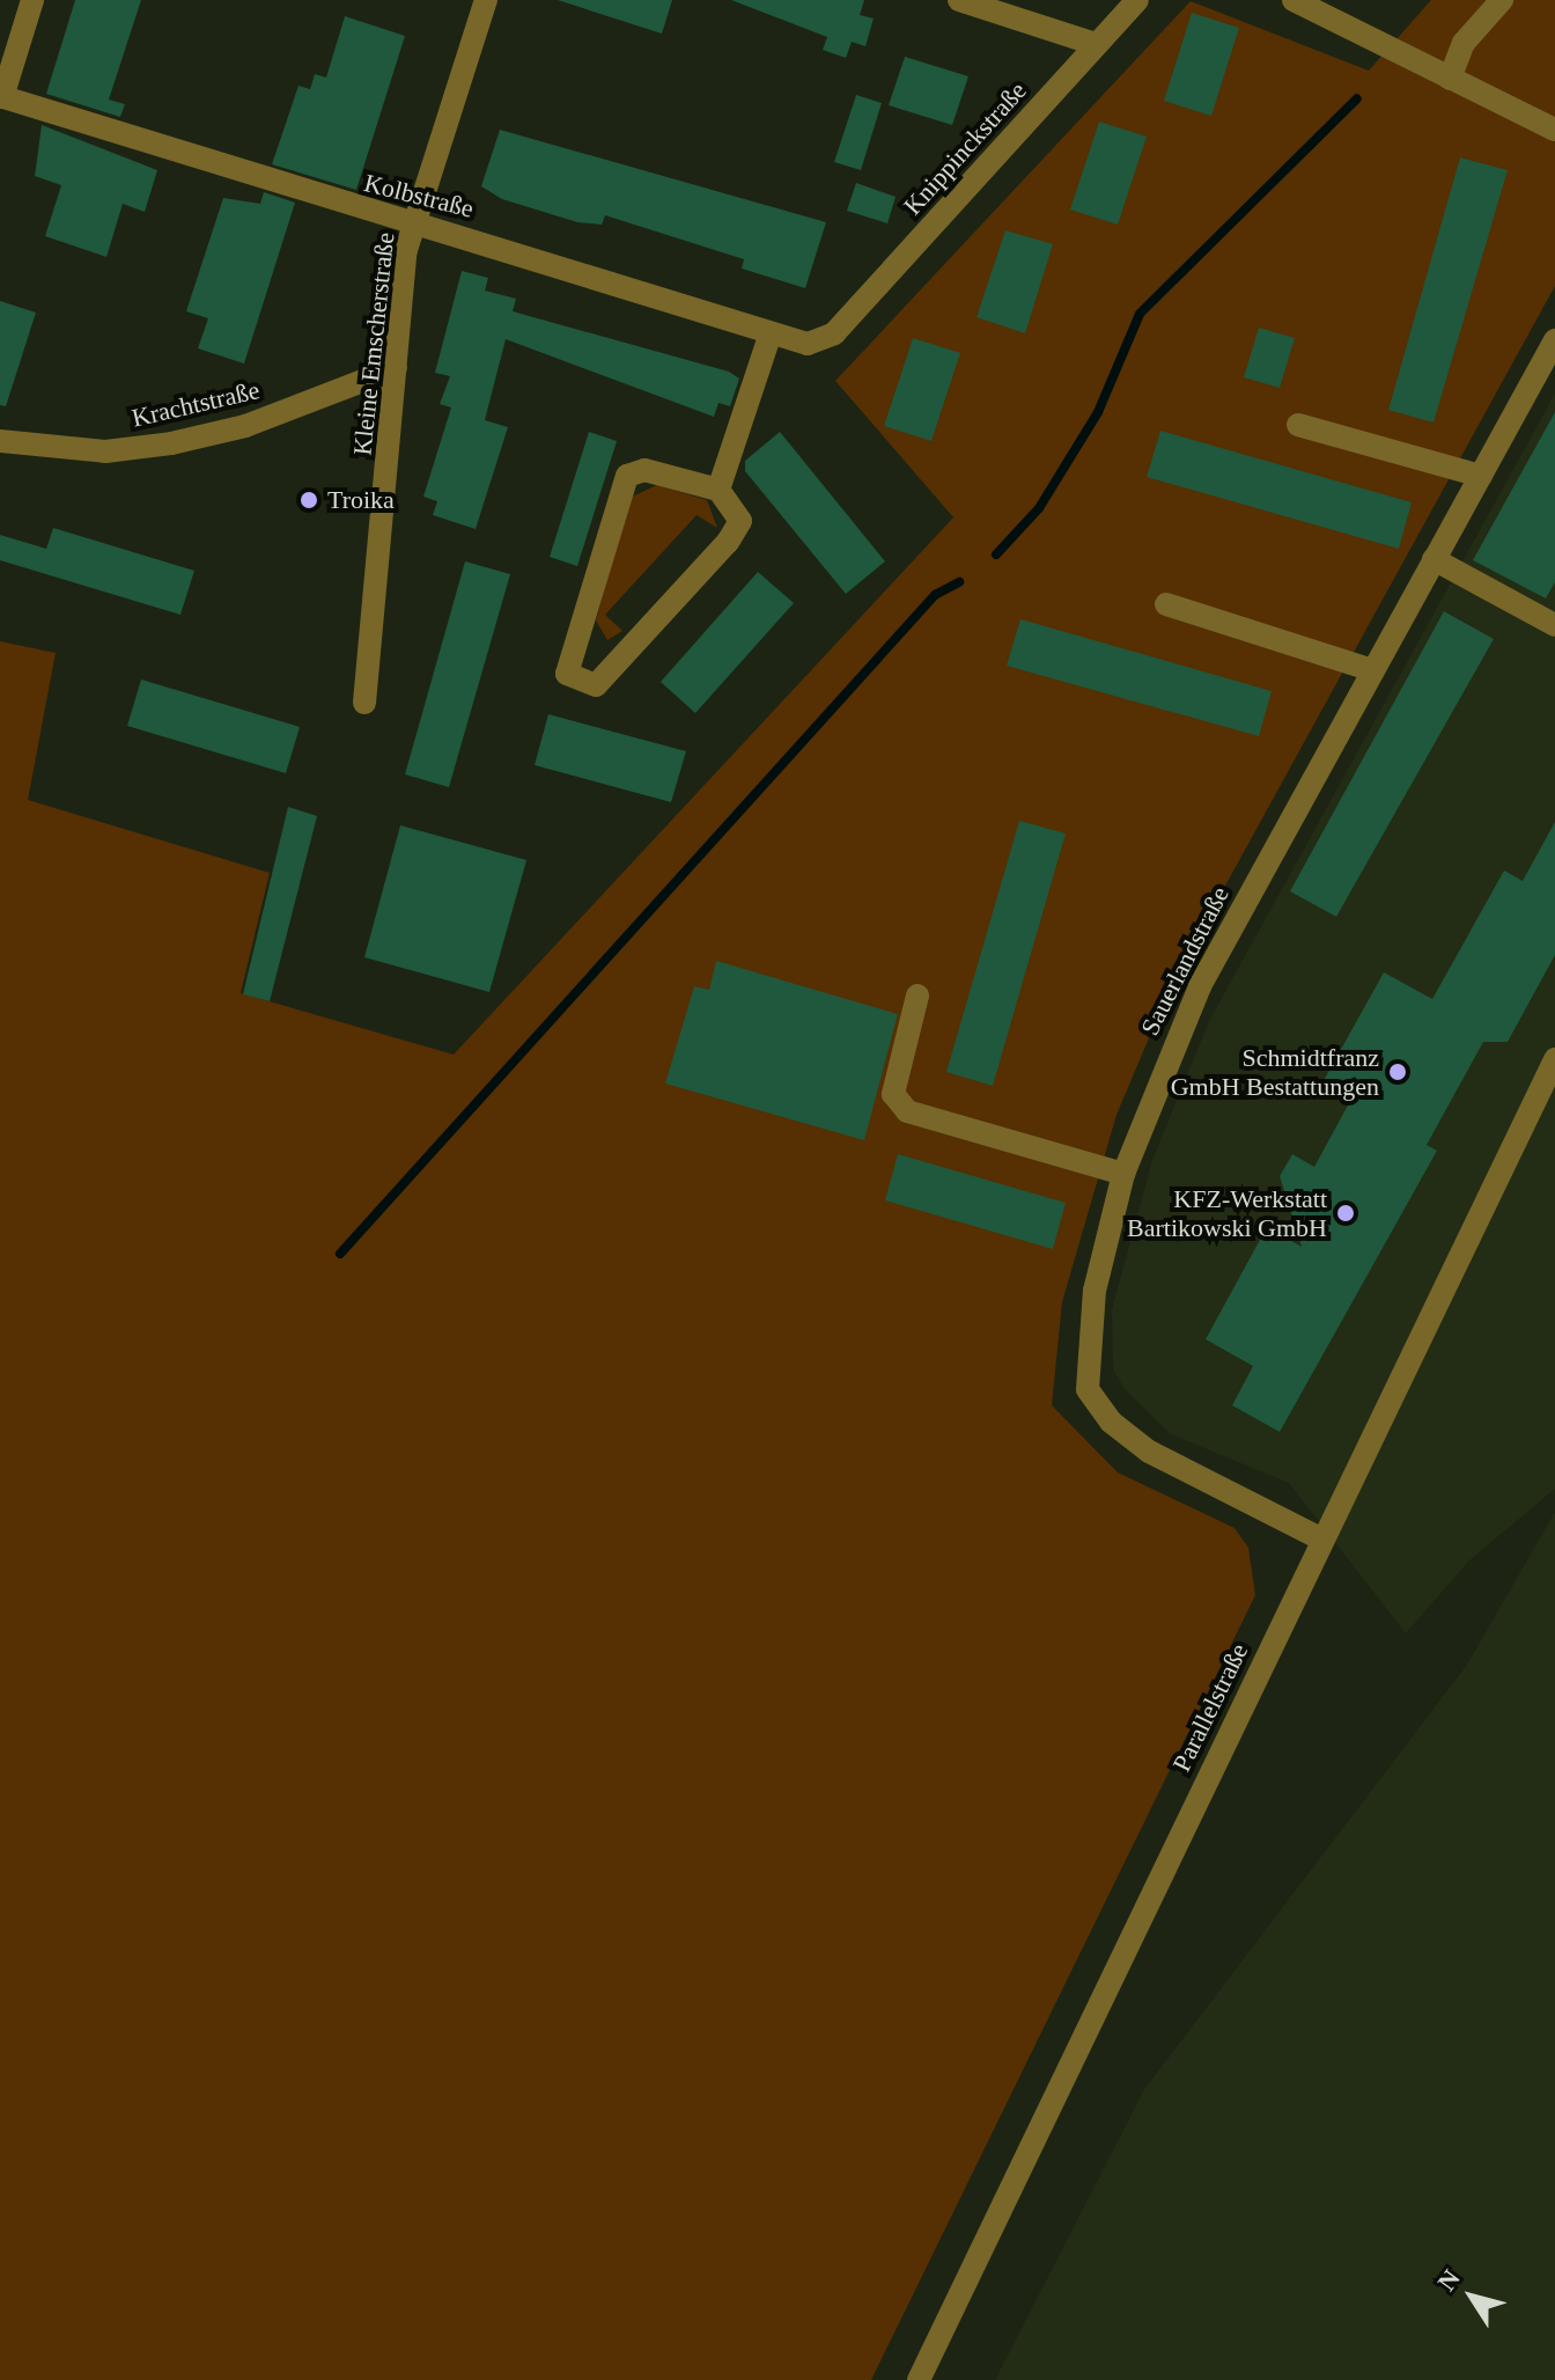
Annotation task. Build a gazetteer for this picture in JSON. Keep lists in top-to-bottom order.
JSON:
{
  "streets": {
    "street": [
      "Knippinckstraße",
      "Kolbstraße",
      "Kleine Emscherstraße",
      "Krachtstraße",
      "Sauerlandstraße",
      "Parallelstraße"
    ]
  },
  "crossings": [
    ["Knippinckstraße", "Kolbstraße"],
    ["Kolbstraße", "Kleine Emscherstraße"],
    ["Kleine Emscherstraße", "Krachtstraße"],
    ["Sauerlandstraße", "Parallelstraße"]
  ],
  "places": ["Troika", "Schmidtfranz GmbH Bestattungen", "KFZ-Werkstatt Bartikowski GmbH"],
  "north": "top left"
}
